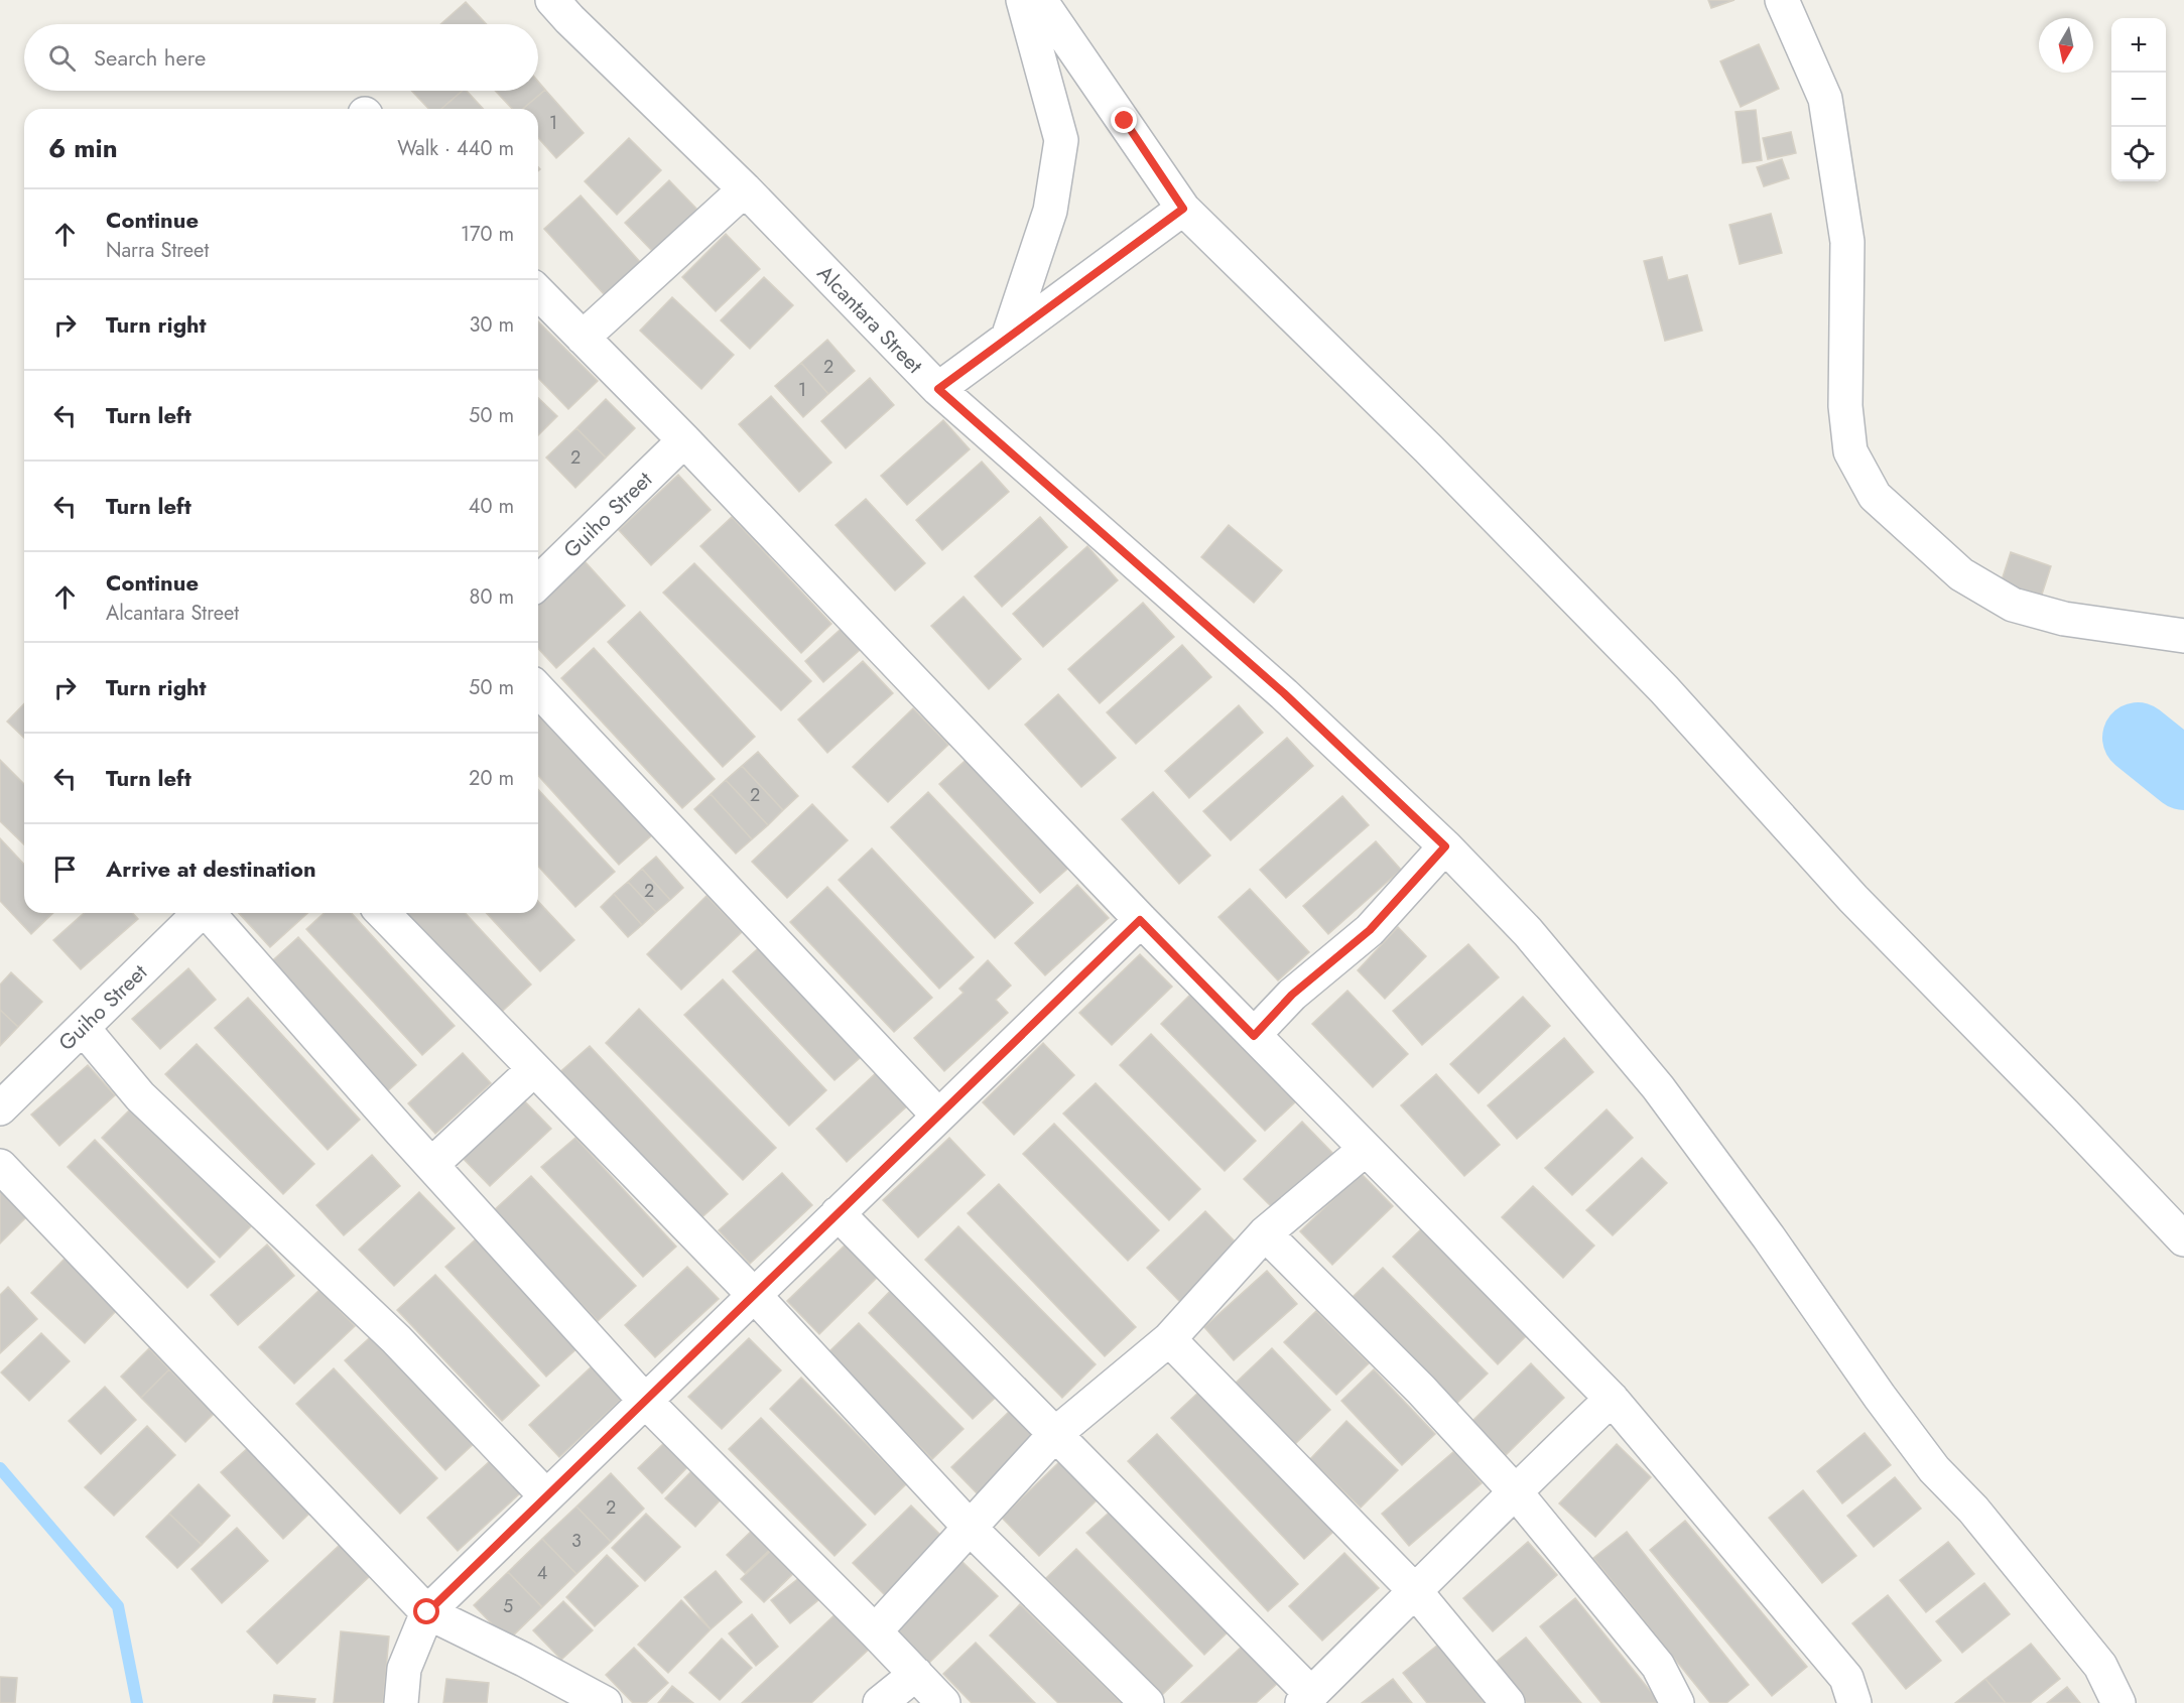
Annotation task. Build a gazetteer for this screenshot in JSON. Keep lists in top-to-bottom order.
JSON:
{
  "streets": {
    "street": ["Alcantara Street", "Guiho Street"]
  },
  "house_numbers": [
    "1",
    "2",
    "1",
    "2",
    "2",
    "2",
    "2",
    "3",
    "4",
    "5"
  ],
  "north": "bottom",
  "page": {
    "map_buttons": ["+", "−"],
    "search": "Search here",
    "heading": ["6 min", "Walk · 440 m"],
    "list": [
      ["Continue", "Narra Street", "170 m"],
      ["Turn right", "30 m"],
      ["Turn left", "50 m"],
      ["Turn left", "40 m"],
      ["Continue", "Alcantara Street", "80 m"],
      ["Turn right", "50 m"],
      ["Turn left", "20 m"],
      "Arrive at destination"
    ]
  }
}
